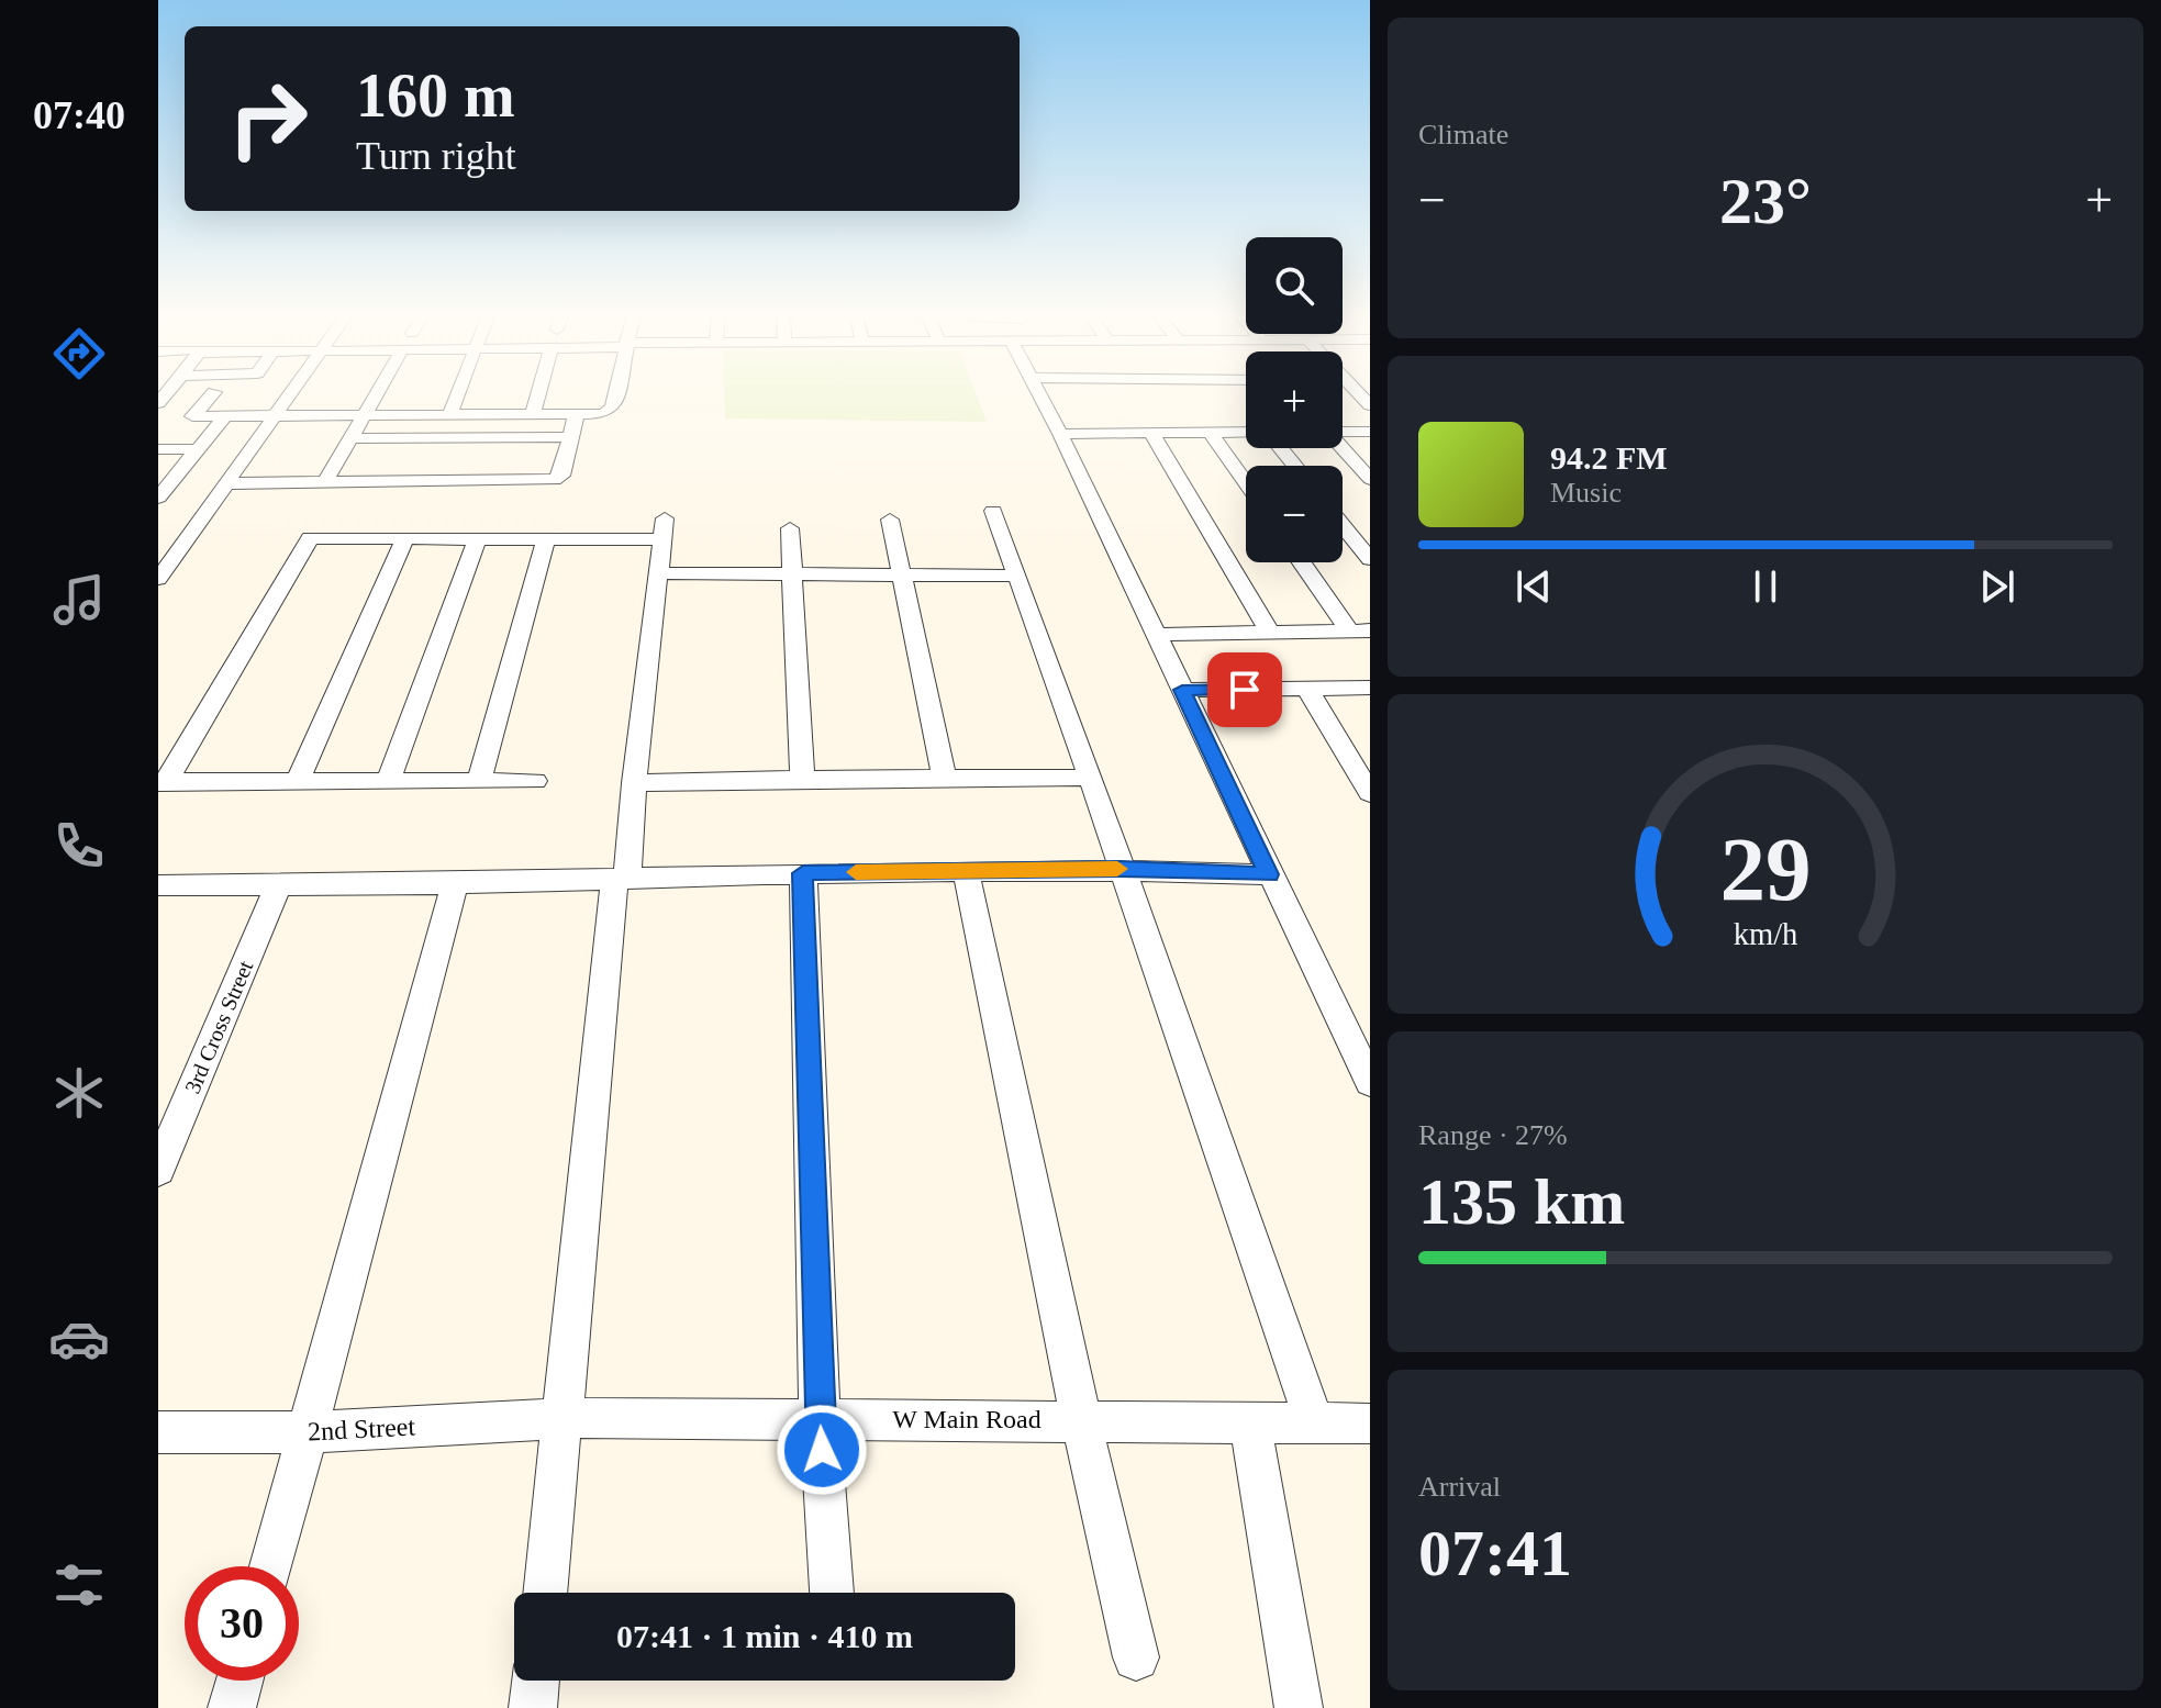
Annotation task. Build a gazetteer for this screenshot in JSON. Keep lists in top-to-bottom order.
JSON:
{
  "streets": {
    "street": ["3rd Cross Street", "W Main Road", "2nd Street"]
  },
  "crossings": [
    ["W Main Road", "2nd Street"]
  ],
  "page": {
    "tabs": "07:40",
    "tile": [
      "Climate",
      ["Range · 27%", "135 km"],
      ["Arrival", "07:41"]
    ],
    "turn": ["160 m", "Turn right"],
    "heat": ["−", "23°", "+"],
    "map_buttons": ["+", "−"],
    "song": ["94.2 FM", "Music"],
    "limit": "30",
    "trip": "07:41 · 1 min · 410 m",
    "gauge": ["29", "km/h"]
  }
}
